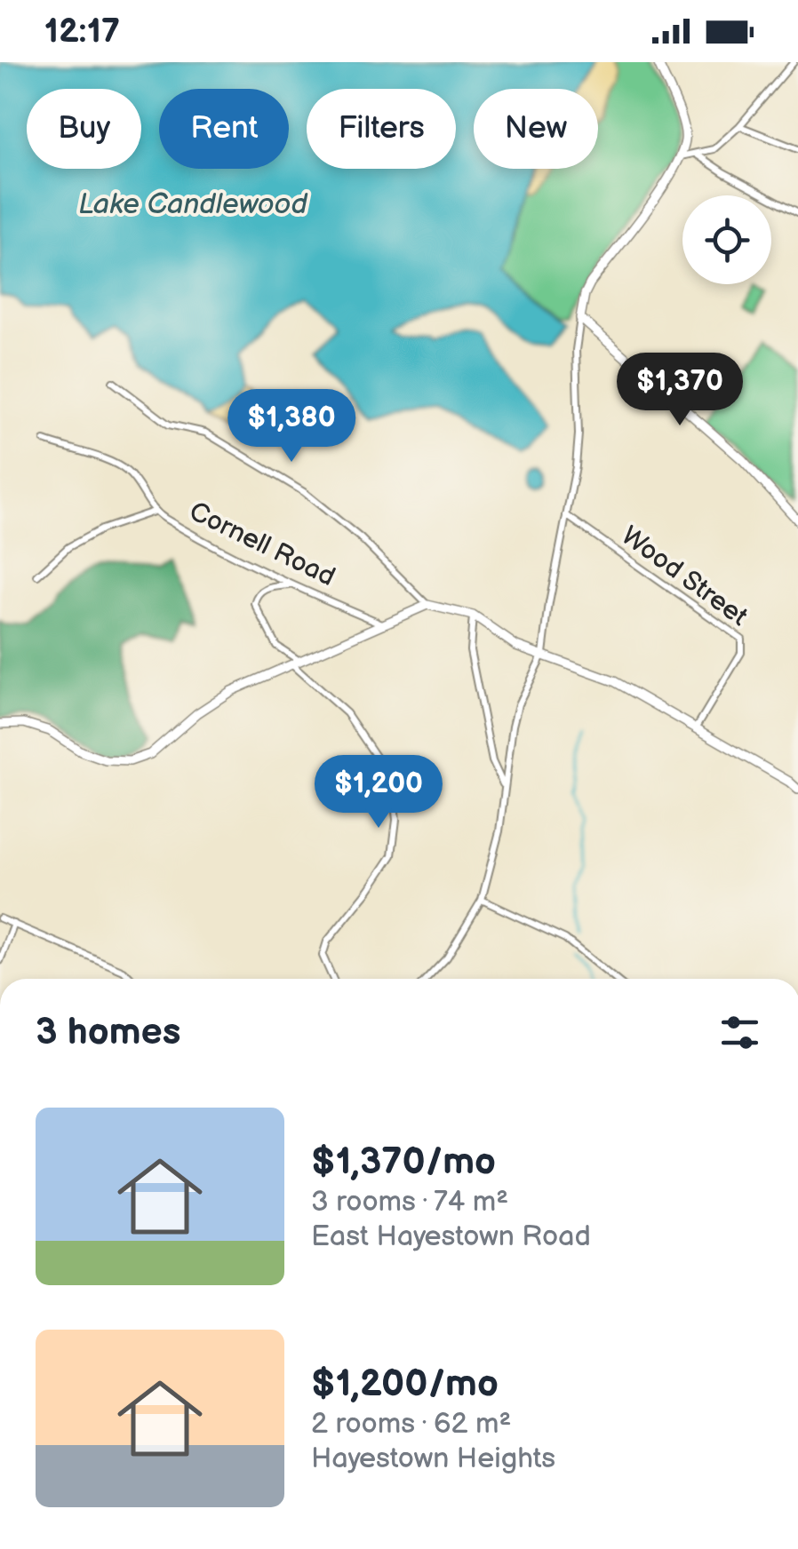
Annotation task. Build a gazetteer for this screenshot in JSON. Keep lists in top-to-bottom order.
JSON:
{
  "streets": {
    "street": ["Cornell Road", "Wood Street"]
  },
  "water": ["Lake Candlewood"],
  "page": {
    "status": "12:17",
    "chip": [
      "Buy",
      "Rent",
      "Filters",
      "New"
    ],
    "price": ["$1,370", "$1,380", "$1,200"],
    "heading": "3 homes",
    "list": [
      {
        "name": "$1,370/mo",
        "note": "3 rooms · 74 m² · East Hayestown Road"
      },
      {
        "name": "$1,200/mo",
        "note": "2 rooms · 62 m² · Hayestown Heights"
      }
    ]
  }
}
